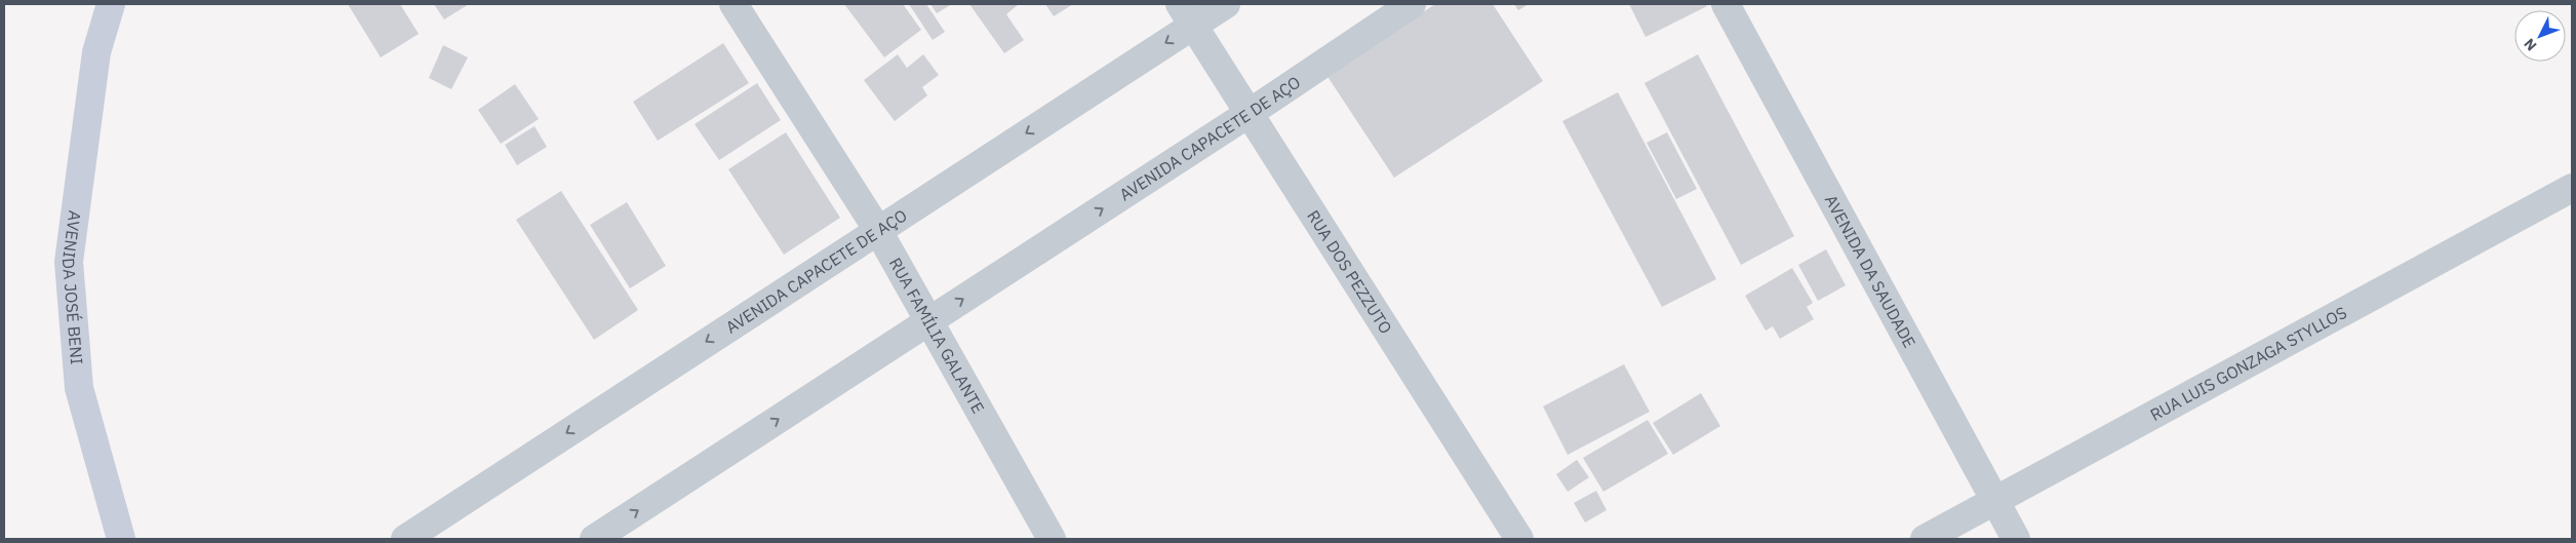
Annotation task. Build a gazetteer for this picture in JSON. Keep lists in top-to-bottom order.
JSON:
{
  "streets": {
    "main road": ["AVENIDA JOSÉ BENI"],
    "street": [
      "AVENIDA CAPACETE DE AÇO",
      "RUA DOS PEZZUTO",
      "AVENIDA DA SAUDADE",
      "RUA FAMÍLIA GALANTE",
      "RUA LUIS GONZAGA STYLLOS"
    ]
  },
  "crossings": [
    ["AVENIDA CAPACETE DE AÇO", "RUA DOS PEZZUTO"],
    ["AVENIDA CAPACETE DE AÇO", "RUA FAMÍLIA GALANTE"],
    ["AVENIDA DA SAUDADE", "RUA LUIS GONZAGA STYLLOS"]
  ],
  "north": "bottom left"
}
